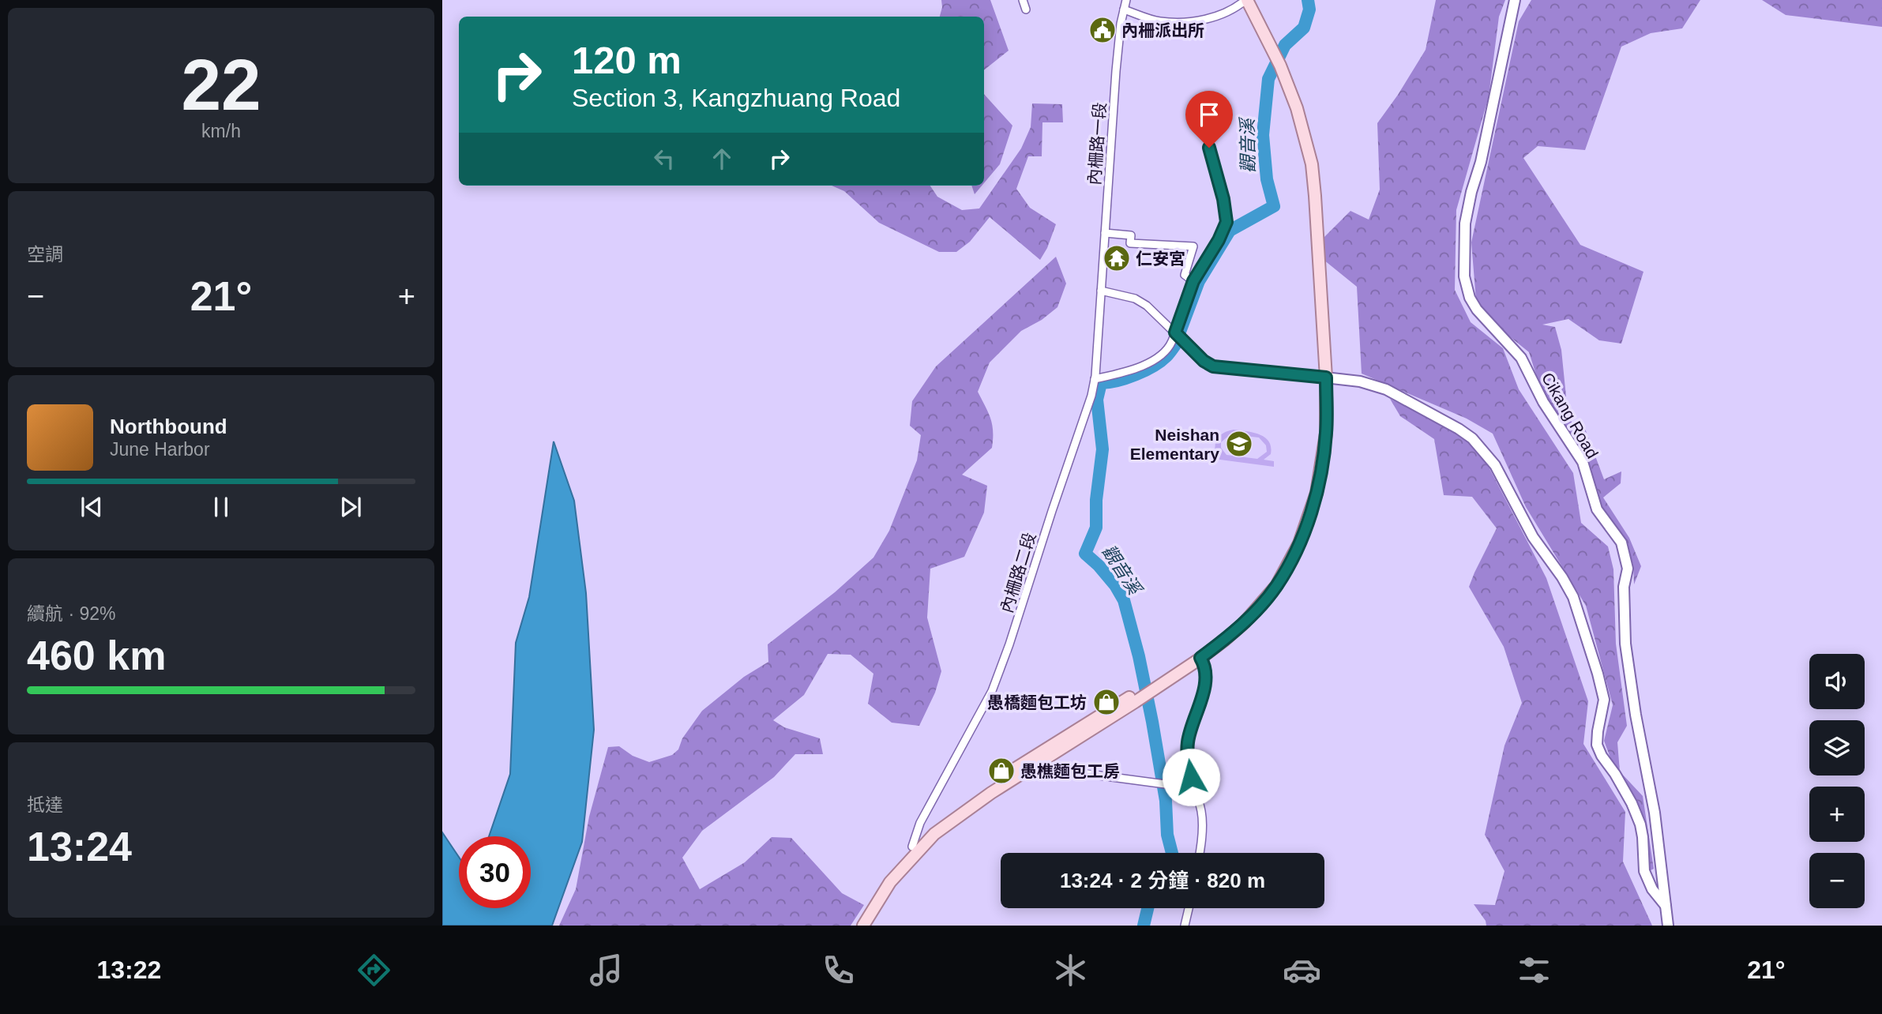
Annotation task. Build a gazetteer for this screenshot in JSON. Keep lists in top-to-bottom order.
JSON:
{
  "streets": {
    "street": ["內柵路一段", "Cikang Road", "內柵路二段"]
  },
  "crossings": [
    ["內柵路一段", "內柵路二段"]
  ],
  "water": ["觀音溪"],
  "places": {
    "public building": ["內柵派出所"],
    "temple": ["仁安宮"],
    "school or university": ["Neishan Elementary"],
    "shop": ["愚橋麵包工坊", "愚樵麵包工房"]
  },
  "page": {
    "tile": [
      ["22", "km/h"],
      "空調",
      ["續航 · 92%", "460 km"],
      ["抵達", "13:24"]
    ],
    "turn": ["120 m", "Section 3, Kangzhuang Road"],
    "heat": ["−", "21°", "+"],
    "song": ["Northbound", "June Harbor"],
    "map_buttons": ["+", "−"],
    "limit": "30",
    "trip": "13:24 · 2 分鐘 · 820 m",
    "tabs": ["13:22", "21°"]
  }
}
